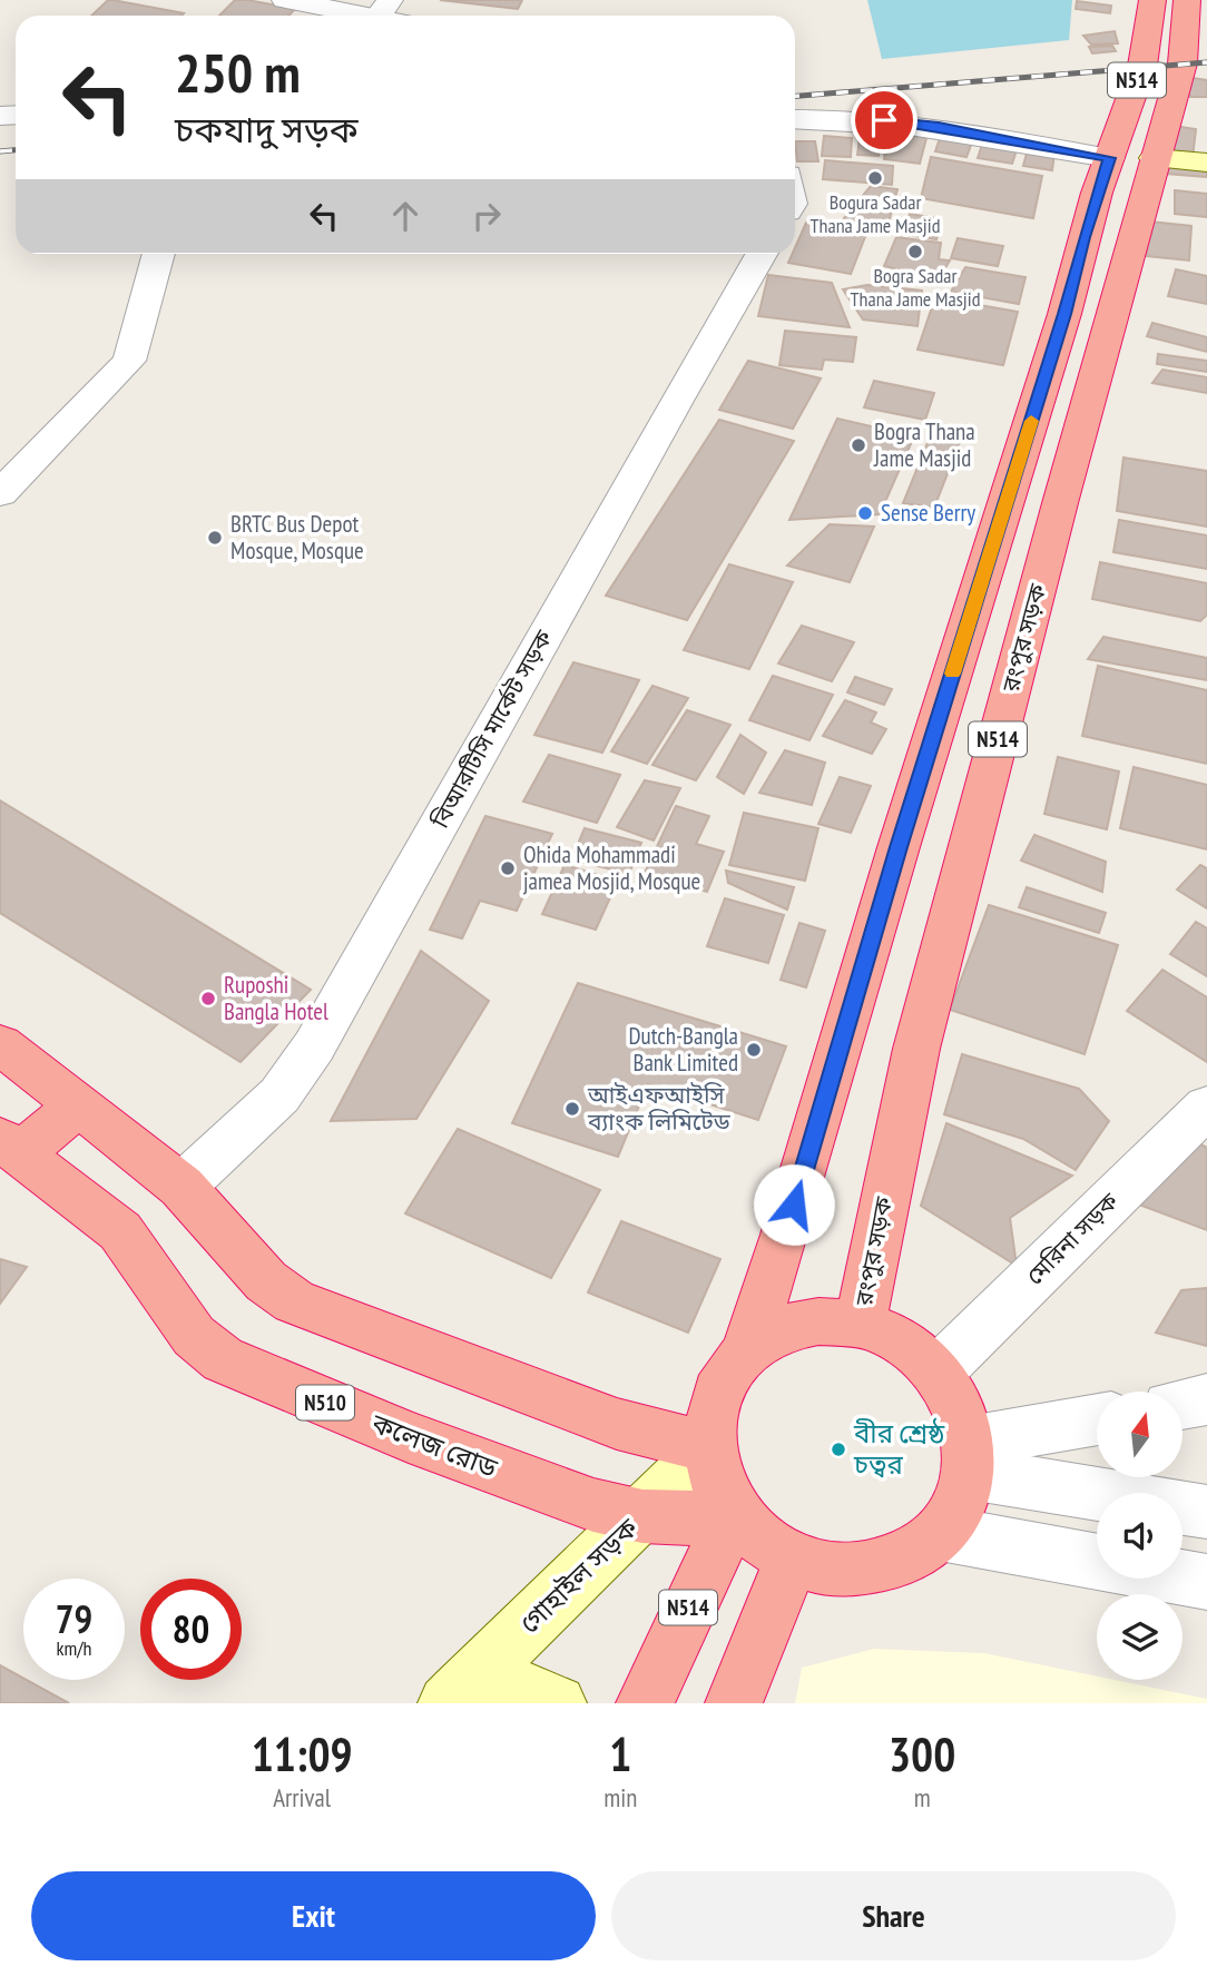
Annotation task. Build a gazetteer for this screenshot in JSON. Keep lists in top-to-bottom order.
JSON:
{
  "streets": {
    "highway": [
      "N514",
      "রংপুর সড়ক",
      "N510",
      "কলেজ রোড"
    ],
    "main road": ["গোহাইল সড়ক"],
    "street": ["বিআরটিসি মার্কেট সড়ক", "মেরিনা সড়ক"]
  },
  "crossings": [
    ["N514", "রংপুর সড়ক"],
    ["N514", "মেরিনা সড়ক"],
    ["N514", "কলেজ রোড"],
    ["N514", "গোহাইল সড়ক"],
    ["রংপুর সড়ক", "মেরিনা সড়ক"],
    ["রংপুর সড়ক", "কলেজ রোড"],
    ["রংপুর সড়ক", "গোহাইল সড়ক"],
    ["মেরিনা সড়ক", "কলেজ রোড"],
    ["মেরিনা সড়ক", "গোহাইল সড়ক"],
    ["কলেজ রোড", "গোহাইল সড়ক"]
  ],
  "places": [
    "Bogura Sadar Thana Jame Masjid",
    "Bogra Sadar Thana Jame Masjid",
    "Bogra Thana Jame Masjid",
    "Sense Berry",
    "BRTC Bus Depot Mosque, Mosque",
    "Ohida Mohammadi jamea Mosjid, Mosque",
    "Ruposhi Bangla Hotel",
    "Dutch-Bangla Bank Limited",
    "আইএফআইসি ব্যাংক লিমিটেড",
    "বীর শ্রেষ্ঠ চত্বর"
  ],
  "north": "top",
  "page": {
    "turn": ["250 m", "চকযাদু সড়ক"],
    "speed": "79 km/h",
    "limit": "80",
    "eta": [
      "11:09",
      "Arrival",
      "1",
      "min",
      "300",
      "m"
    ],
    "buttons": ["Exit", "Share"]
  }
}
